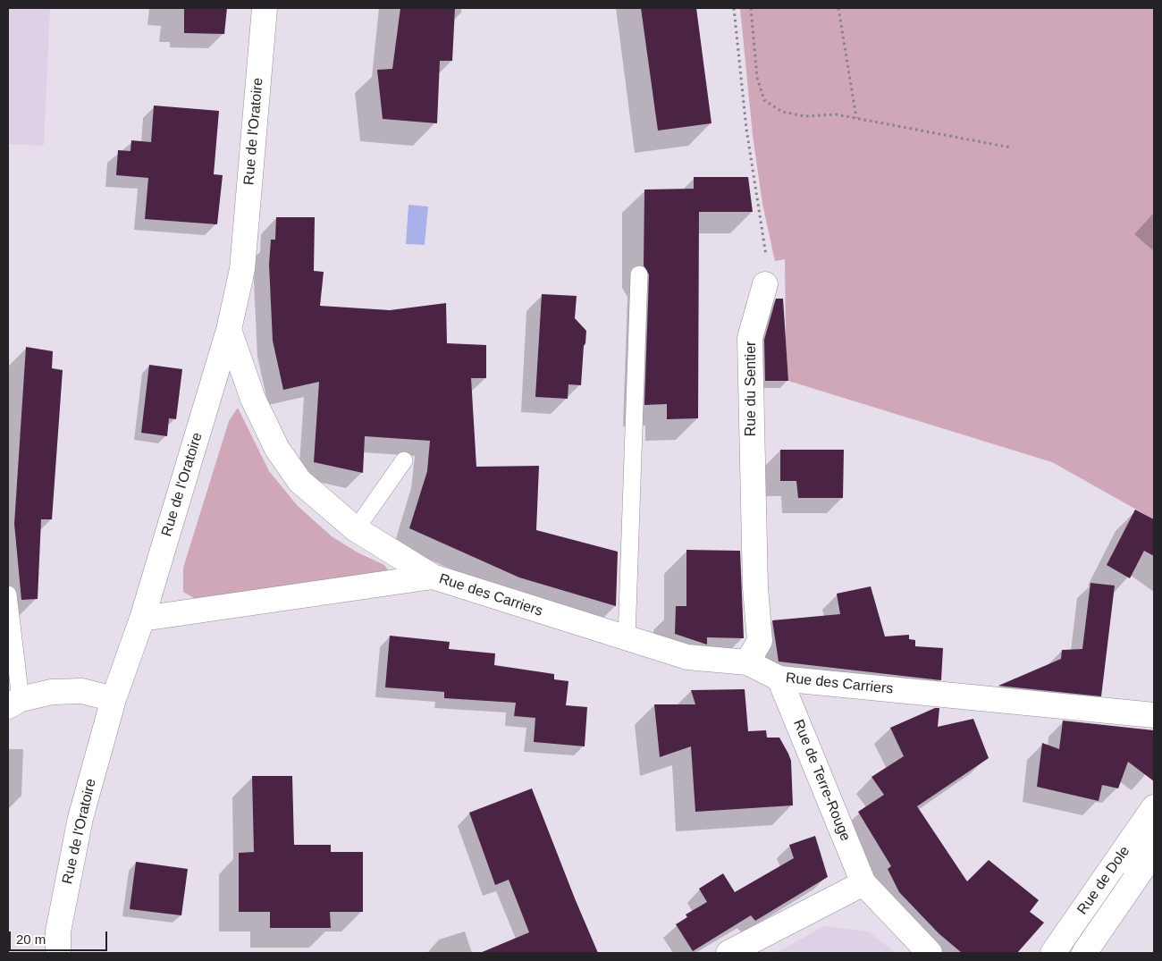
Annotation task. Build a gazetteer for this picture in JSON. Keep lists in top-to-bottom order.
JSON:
{
  "streets": {
    "street": [
      "Rue de l'Oratoire",
      "Rue du Sentier",
      "Rue des Carriers",
      "Rue de Terre-Rouge",
      "Rue de Dole"
    ]
  },
  "crossings": [
    ["Rue de l'Oratoire", "Rue des Carriers"],
    ["Rue du Sentier", "Rue des Carriers"],
    ["Rue des Carriers", "Rue de Terre-Rouge"]
  ],
  "scale_bar": "20 m"
}
